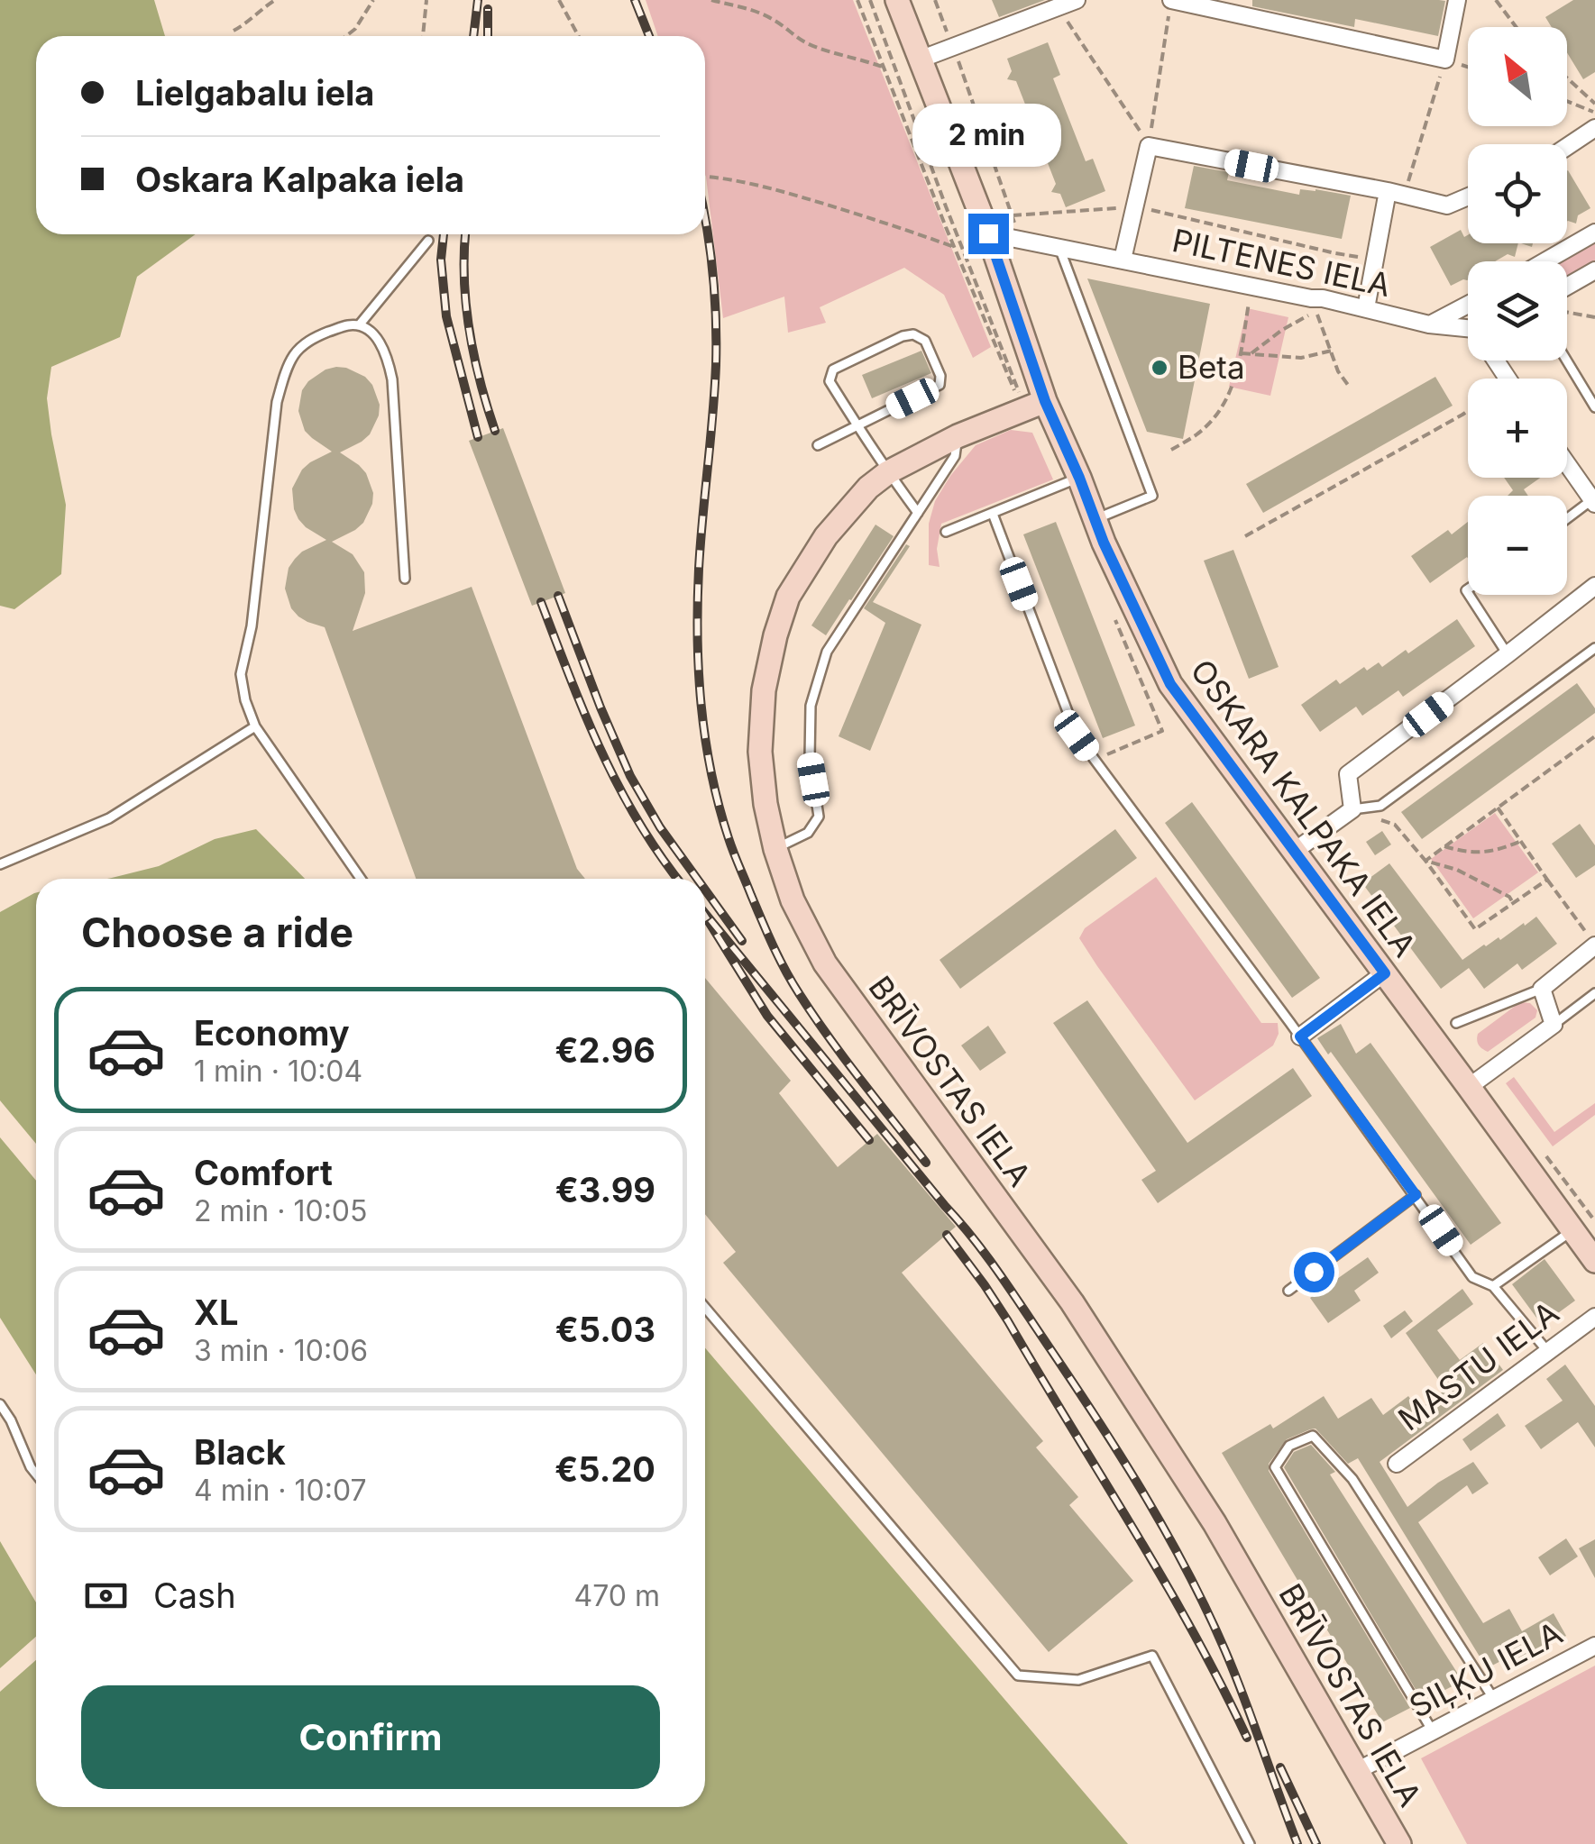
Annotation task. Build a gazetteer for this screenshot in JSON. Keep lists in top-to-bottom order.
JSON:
{
  "streets": {
    "street": [
      "PILTENES IELA",
      "OSKARA KALPAKA IELA",
      "BRĪVOSTAS IELA",
      "MASTU IELA",
      "SIĻĶU IELA"
    ]
  },
  "crossings": [
    ["PILTENES IELA", "OSKARA KALPAKA IELA"],
    ["OSKARA KALPAKA IELA", "BRĪVOSTAS IELA"],
    ["BRĪVOSTAS IELA", "SIĻĶU IELA"]
  ],
  "places": ["Beta"],
  "north": "top left",
  "page": {
    "map_buttons": ["+", "−"],
    "banner": ["Lielgabalu iela", "Oskara Kalpaka iela"],
    "bubble": "2 min",
    "heading": "Choose a ride",
    "list": [
      {
        "name": "Economy",
        "note": "1 min · 10:04",
        "value": "€2.96"
      },
      {
        "name": "Comfort",
        "note": "2 min · 10:05",
        "value": "€3.99"
      },
      {
        "name": "XL",
        "note": "3 min · 10:06",
        "value": "€5.03"
      },
      {
        "name": "Black",
        "note": "4 min · 10:07",
        "value": "€5.20"
      }
    ],
    "pay": ["Cash", "470 m"],
    "buttons": "Confirm"
  }
}
